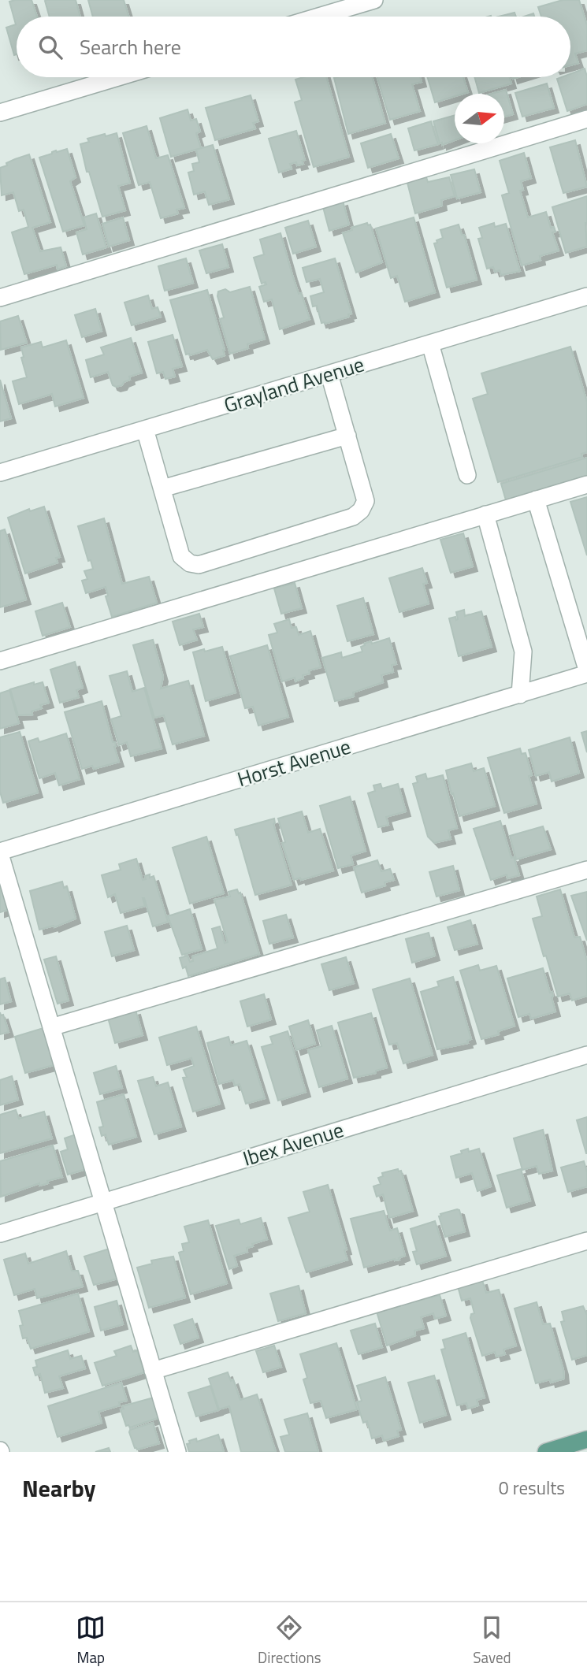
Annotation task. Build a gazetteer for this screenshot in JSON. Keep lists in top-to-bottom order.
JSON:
{
  "streets": {
    "street": ["Grayland Avenue", "Horst Avenue", "Ibex Avenue"]
  },
  "north": "right",
  "page": {
    "search": "Search here",
    "heading": ["Nearby", "0 results"],
    "nav": ["Map", "Directions", "Saved"]
  }
}
